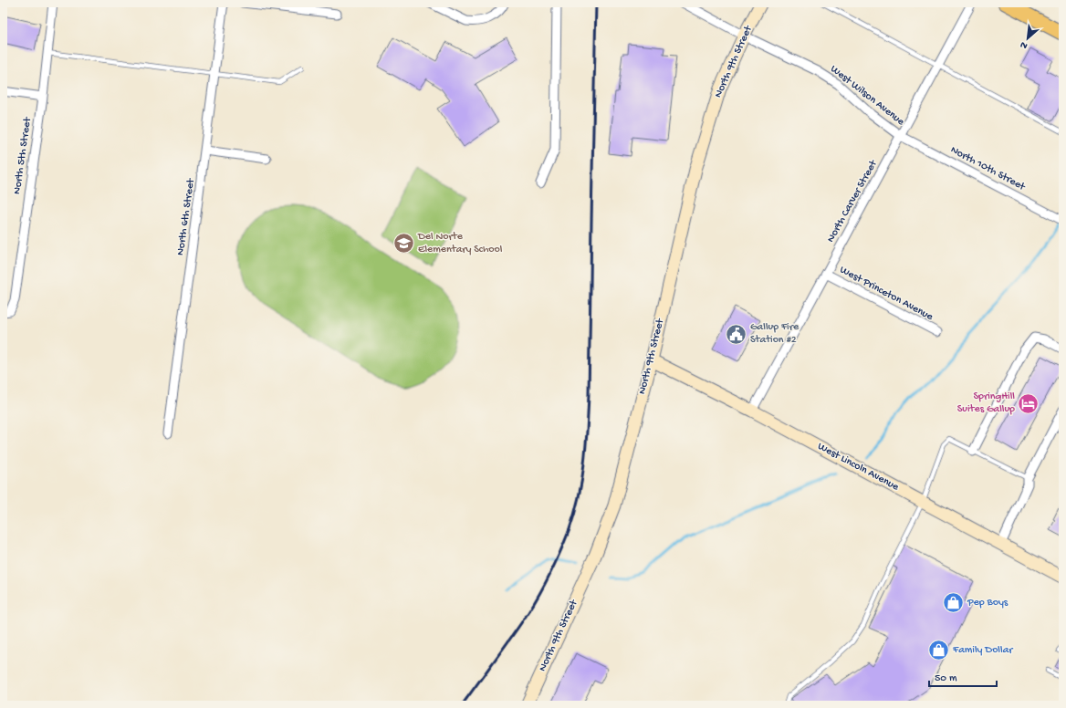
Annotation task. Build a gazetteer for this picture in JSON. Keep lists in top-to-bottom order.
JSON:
{
  "streets": {
    "main road": ["North 9th Street", "West Lincoln Avenue"],
    "street": [
      "West Wilson Avenue",
      "North 5th Street",
      "North 10th Street",
      "North Carver Street",
      "North 6th Street",
      "West Princeton Avenue"
    ]
  },
  "crossings": [
    ["North 9th Street", "West Wilson Avenue"],
    ["North 9th Street", "West Lincoln Avenue"],
    ["West Wilson Avenue", "North 10th Street"],
    ["West Wilson Avenue", "North Carver Street"],
    ["North 10th Street", "North Carver Street"],
    ["North Carver Street", "West Princeton Avenue"],
    ["North Carver Street", "West Lincoln Avenue"]
  ],
  "places": {
    "school or university": ["Del Norte Elementary School"],
    "public building": ["Gallup Fire Station #2"],
    "hotel": ["SpringHill Suites Gallup"],
    "shop": ["Pep Boys", "Family Dollar"]
  },
  "scale_bar": "50 m",
  "north": "bottom left"
}
